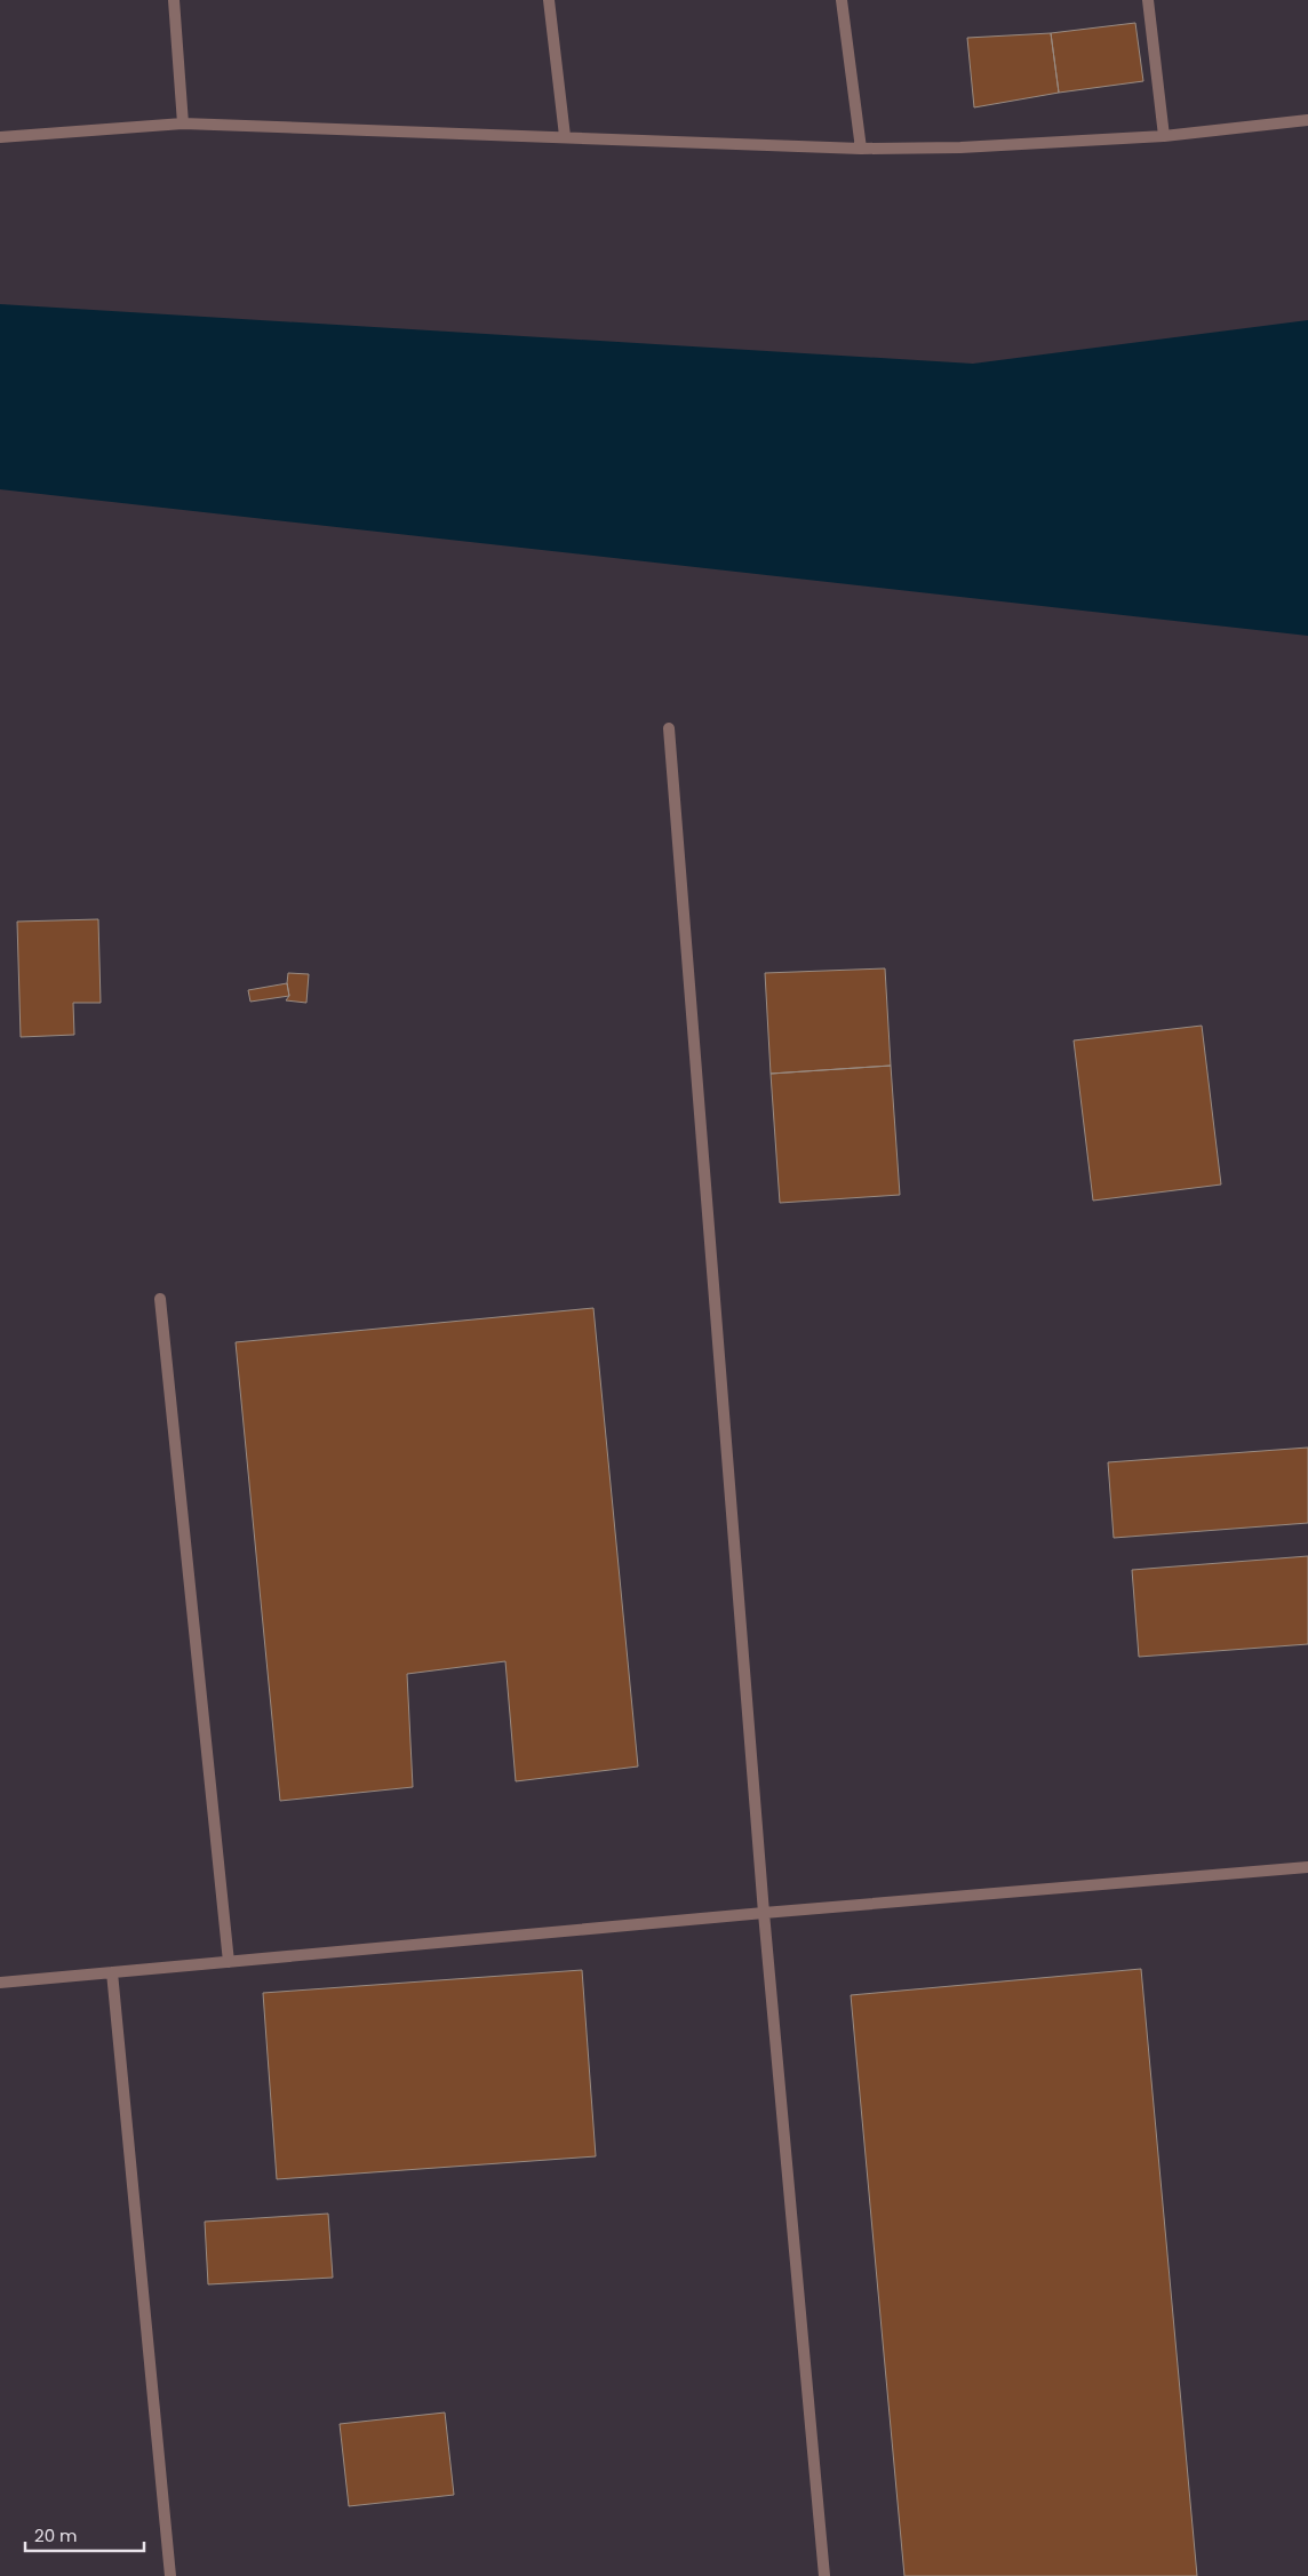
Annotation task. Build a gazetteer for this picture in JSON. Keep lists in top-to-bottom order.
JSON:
{
  "scale_bar": "20 m"
}
